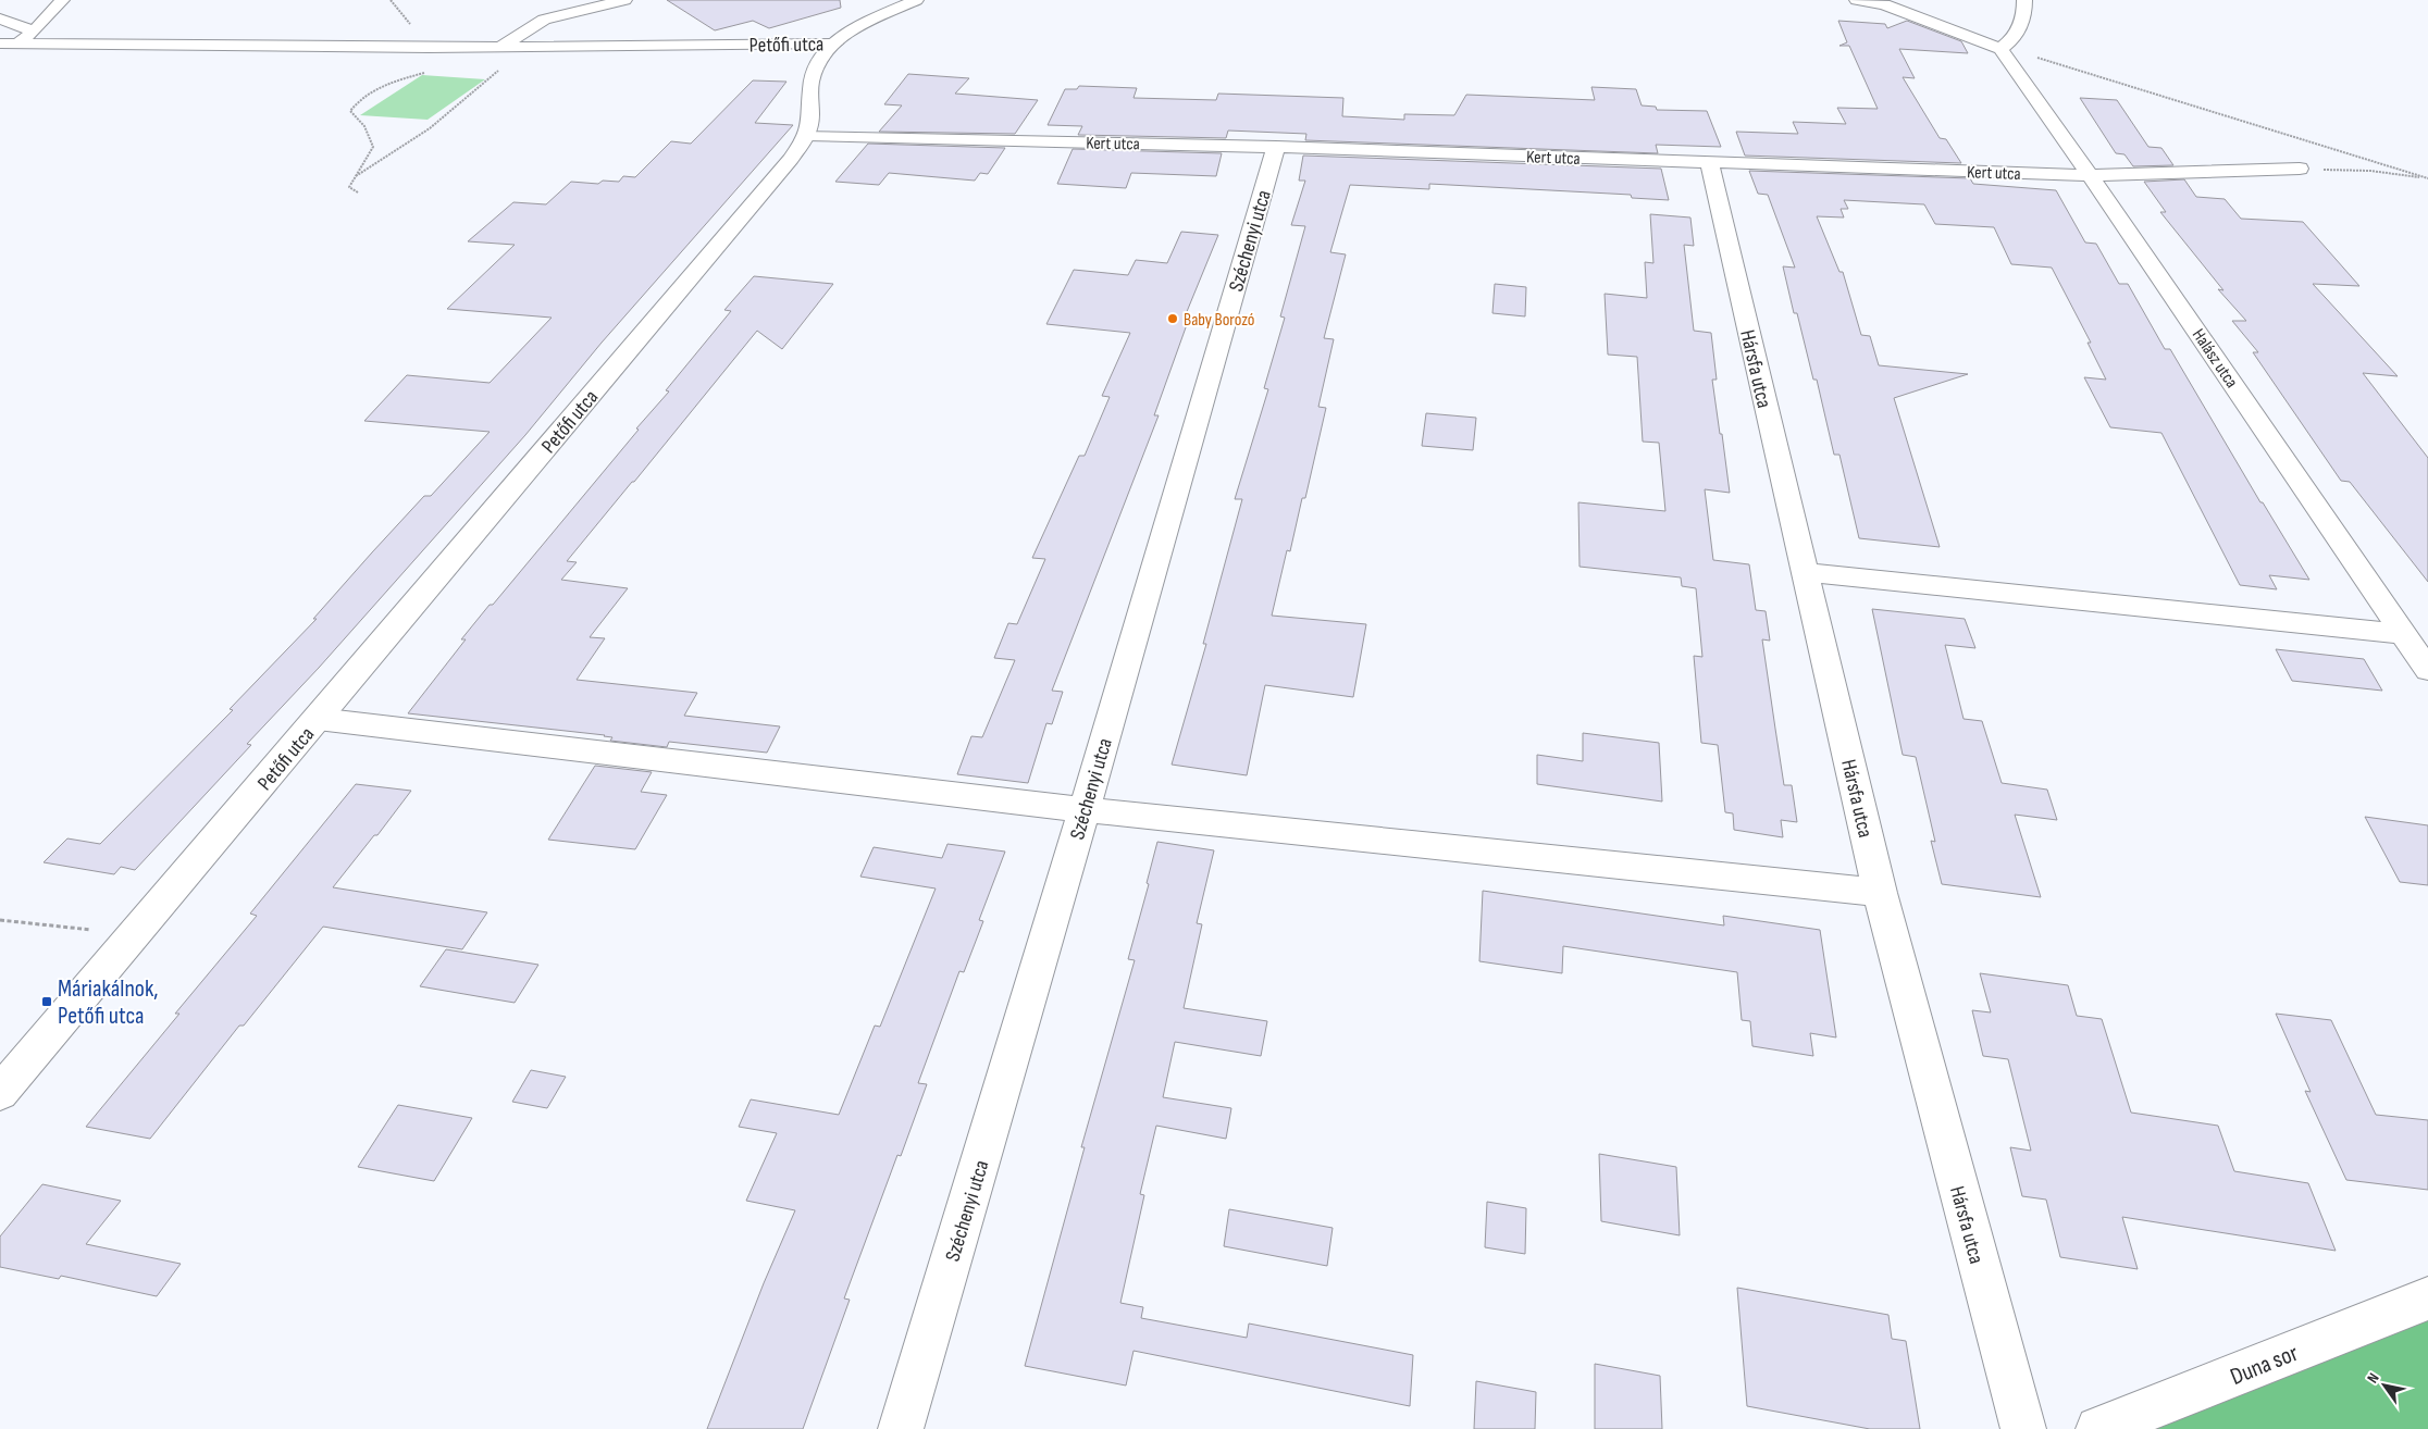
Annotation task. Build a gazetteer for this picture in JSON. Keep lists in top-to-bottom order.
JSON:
{
  "streets": {
    "street": [
      "Petőfi utca",
      "Kert utca",
      "Széchenyi utca",
      "Halász utca",
      "Hársfa utca",
      "Duna sor"
    ]
  },
  "crossings": [
    ["Petőfi utca", "Kert utca"],
    ["Kert utca", "Széchenyi utca"],
    ["Kert utca", "Halász utca"],
    ["Kert utca", "Hársfa utca"]
  ],
  "places": {
    "other": ["Baby Borozó"],
    "transit": ["Máriakálnok, Petőfi utca"]
  },
  "north": "top left"
}
